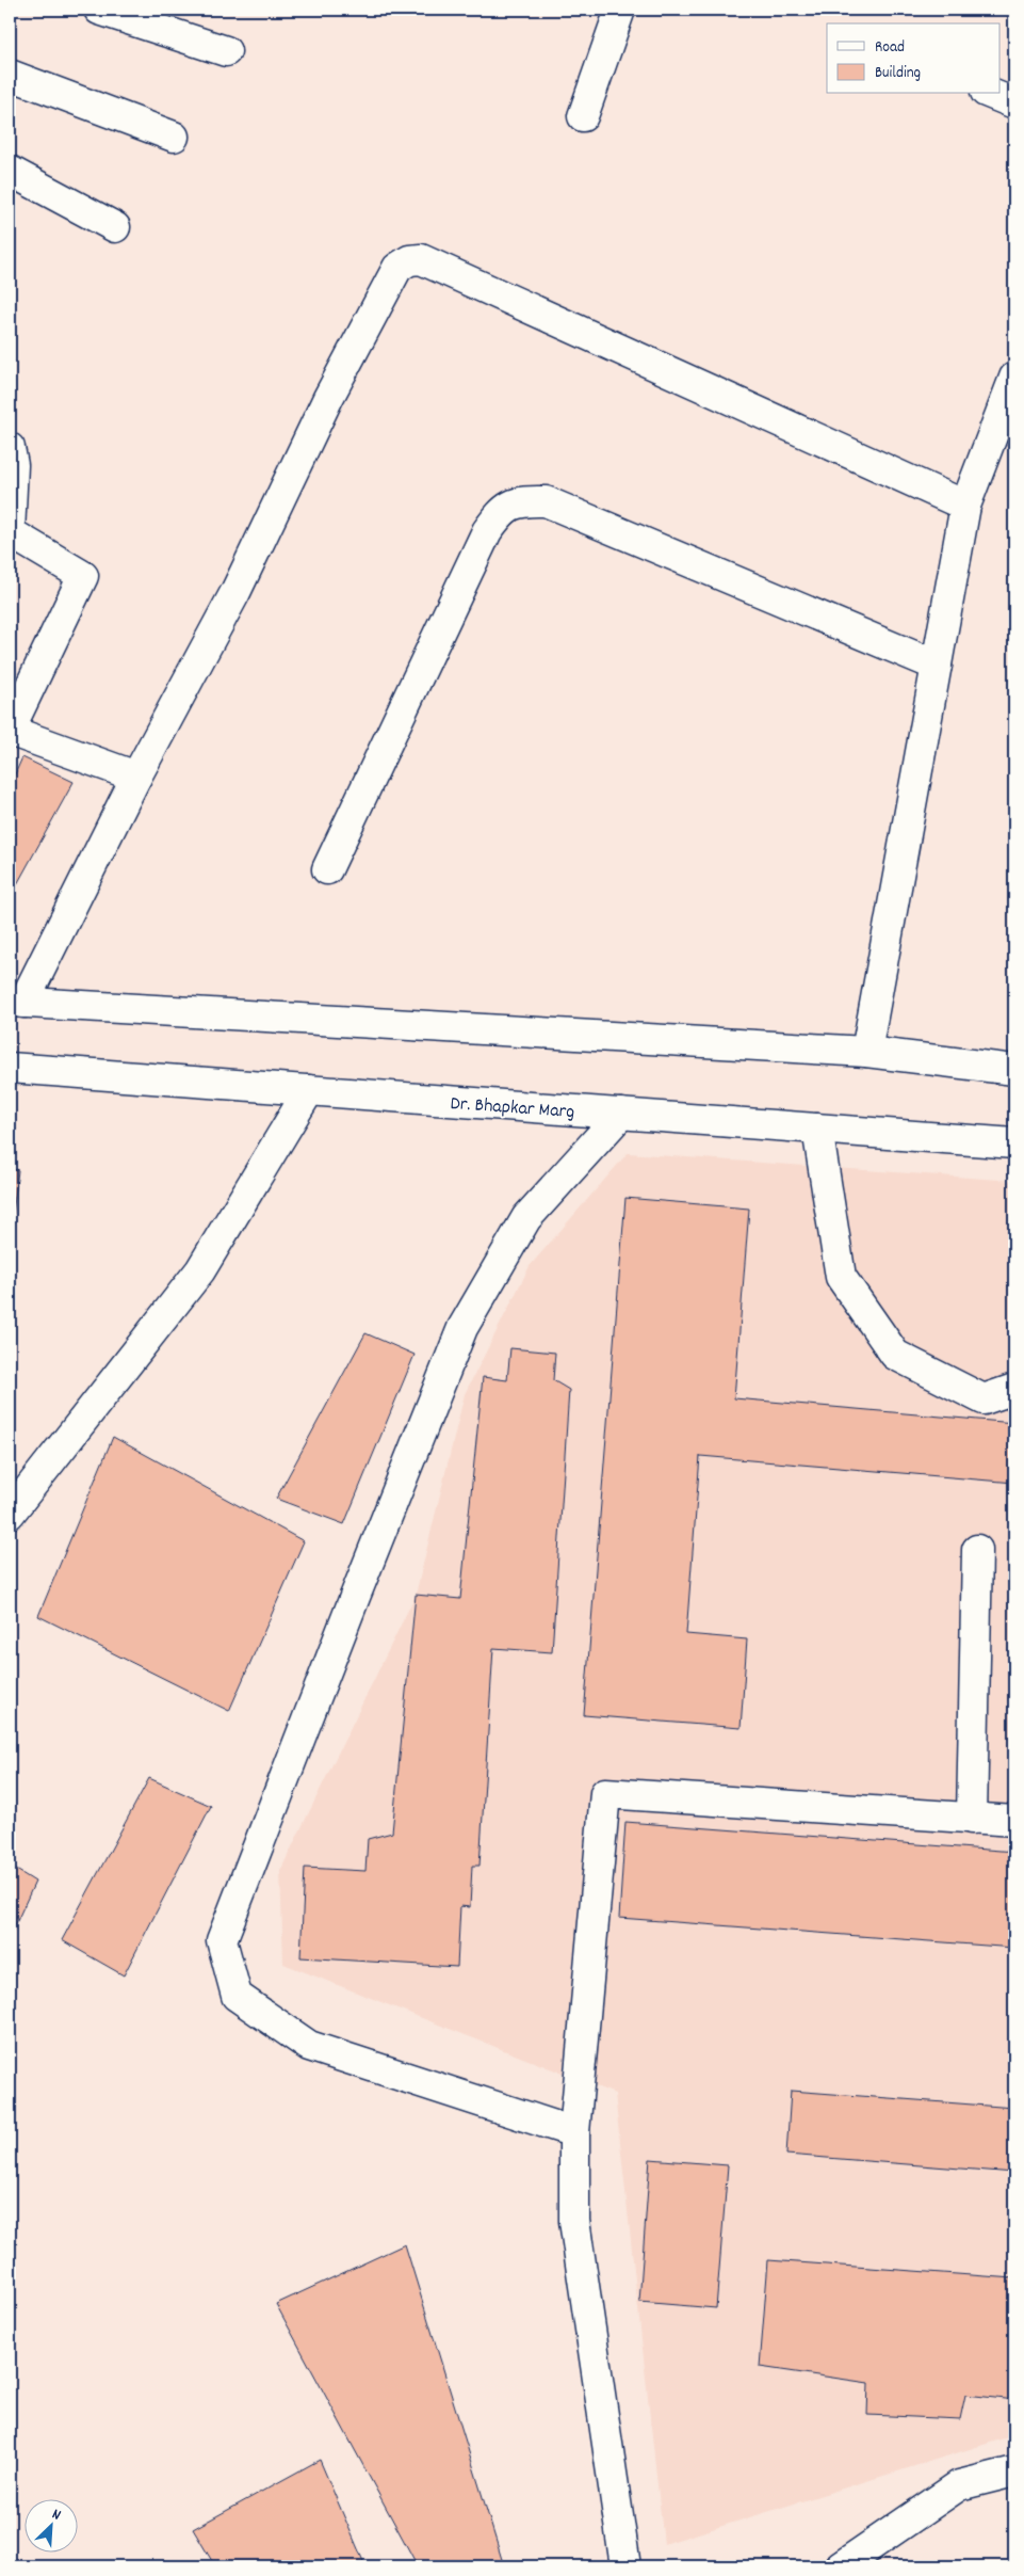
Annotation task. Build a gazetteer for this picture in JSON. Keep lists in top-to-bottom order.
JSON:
{
  "streets": {
    "street": ["Dr. Bhapkar Marg"]
  },
  "legend": ["Road", "Building"],
  "north": "top right"
}
